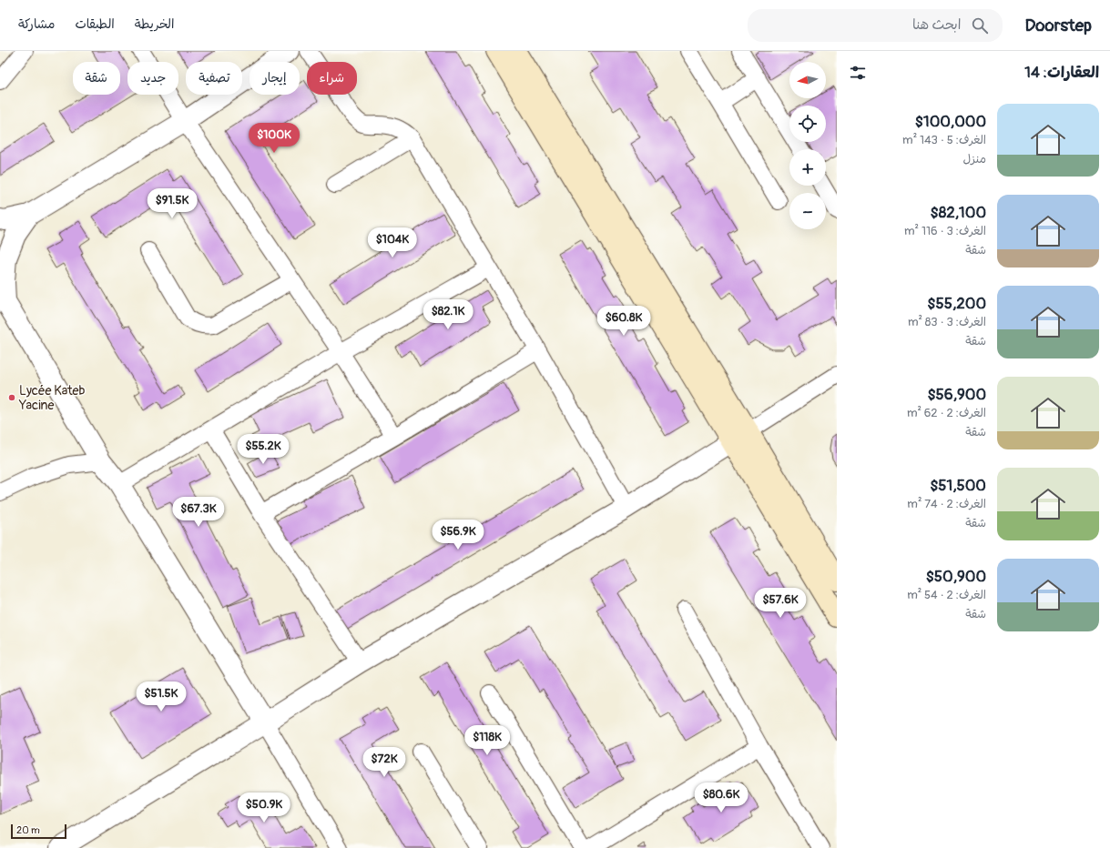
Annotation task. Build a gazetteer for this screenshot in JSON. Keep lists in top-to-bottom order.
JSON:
{
  "places": ["Lycée Kateb Yacine"],
  "scale_bar": "20 m",
  "north": "left",
  "page": {
    "header": "Doorstep",
    "search": "ابحث هنا",
    "nav": ["الخريطة", "الطبقات", "مشاركة"],
    "heading": "العقارات: 14",
    "map_buttons": ["+", "−"],
    "chip": [
      "شراء",
      "إيجار",
      "تصفية",
      "جديد",
      "شقة"
    ],
    "list": [
      {
        "name": "$100,000",
        "note": "الغرف: 5 · 143 m² · منزل"
      },
      {
        "name": "$82,100",
        "note": "الغرف: 3 · 116 m² · شقة"
      },
      {
        "name": "$55,200",
        "note": "الغرف: 3 · 83 m² · شقة"
      },
      {
        "name": "$56,900",
        "note": "الغرف: 2 · 62 m² · شقة"
      },
      {
        "name": "$51,500",
        "note": "الغرف: 2 · 74 m² · شقة"
      },
      {
        "name": "$50,900",
        "note": "الغرف: 2 · 54 m² · شقة"
      }
    ],
    "price": [
      "$100K",
      "$91.5K",
      "$104K",
      "$82.1K",
      "$60.8K",
      "$55.2K",
      "$67.3K",
      "$56.9K",
      "$57.6K",
      "$51.5K",
      "$118K",
      "$72K",
      "$80.6K",
      "$50.9K"
    ],
    "scale": "20 m"
  }
}
